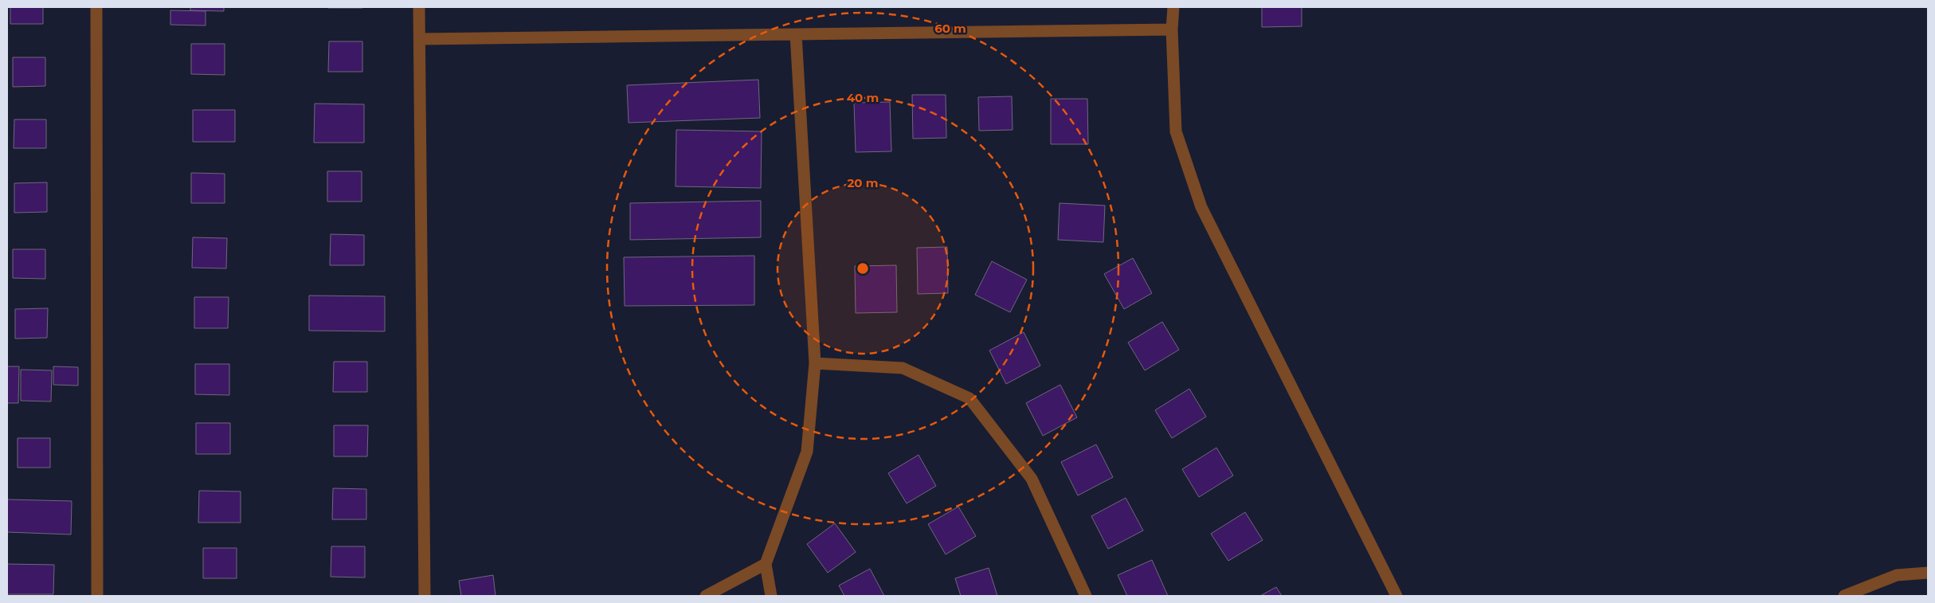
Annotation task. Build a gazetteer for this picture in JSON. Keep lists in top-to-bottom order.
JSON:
{
  "rings": ["60 m", "40 m", "20 m"]
}
